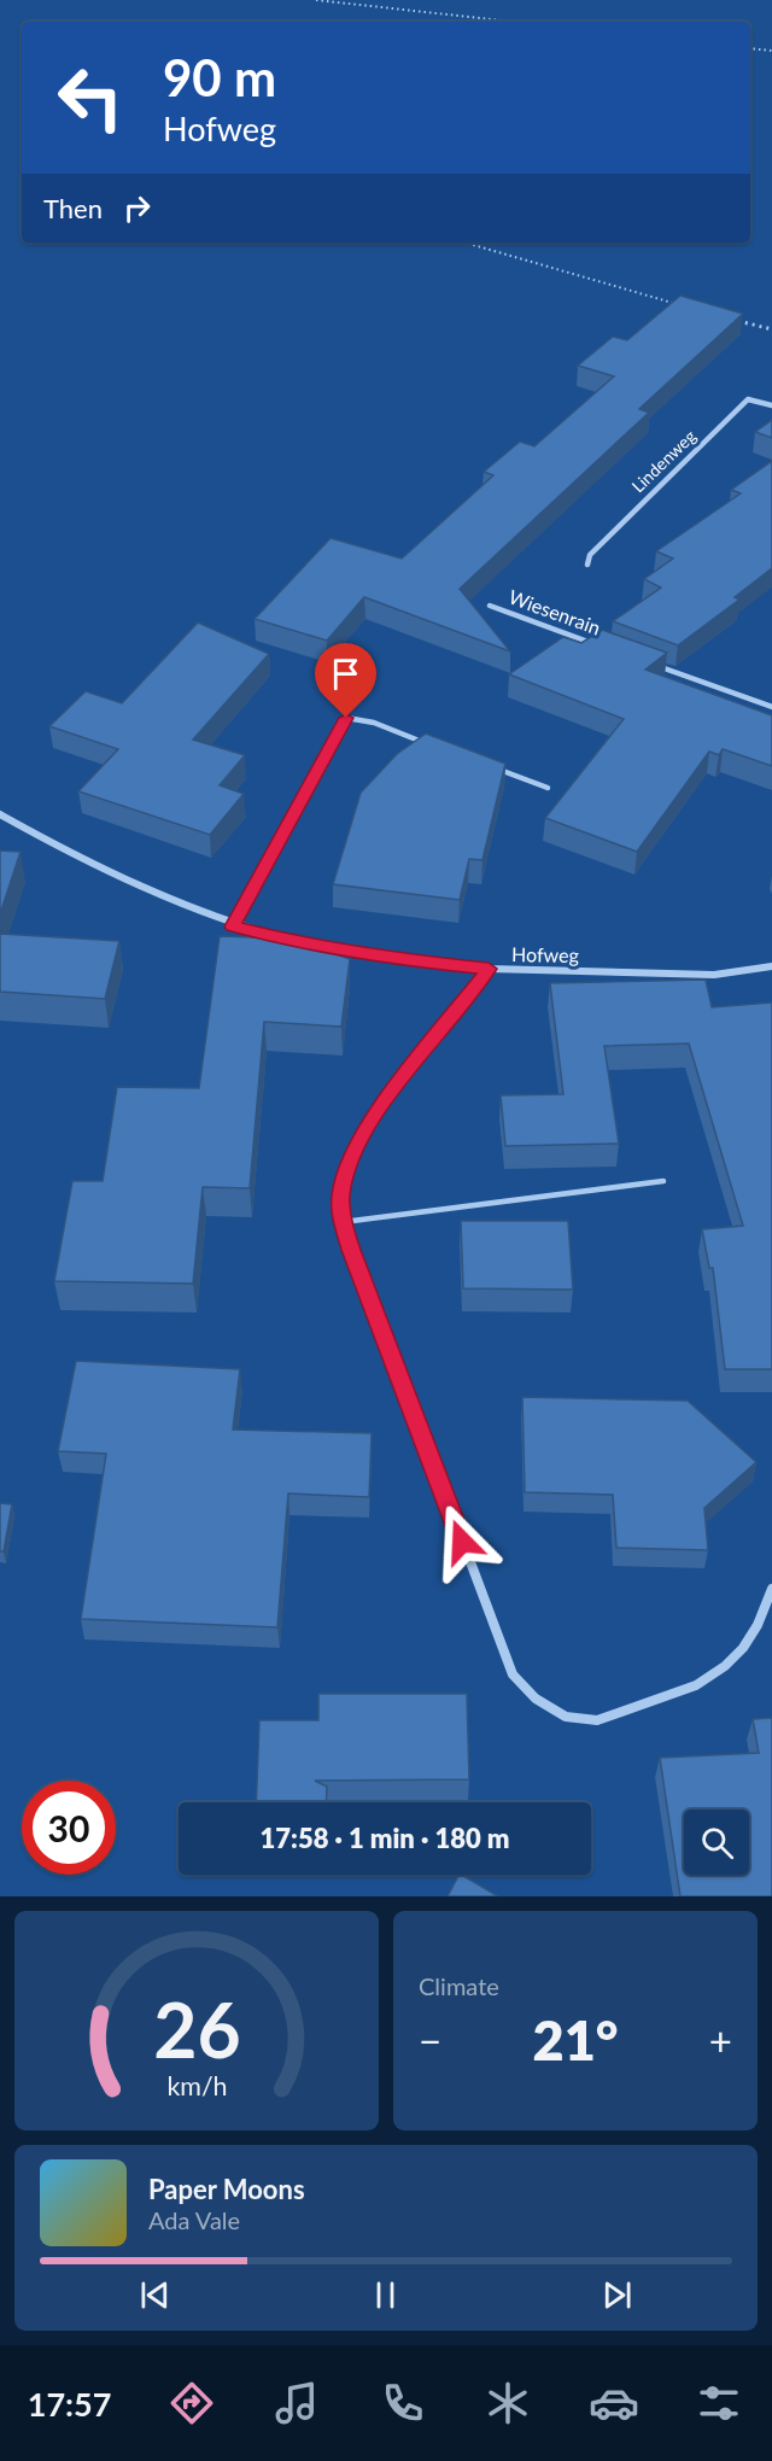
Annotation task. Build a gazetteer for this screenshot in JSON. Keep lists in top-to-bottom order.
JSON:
{
  "streets": {
    "street": ["Lindenweg", "Wiesenrain", "Hofweg"]
  },
  "page": {
    "turn": ["90 m", "Hofweg"],
    "then": "Then",
    "limit": "30",
    "trip": "17:58 · 1 min · 180 m",
    "tile": "Climate",
    "heat": ["−", "21°", "+"],
    "song": ["Paper Moons", "Ada Vale"],
    "tabs": "17:57",
    "gauge": ["26", "km/h"]
  }
}
